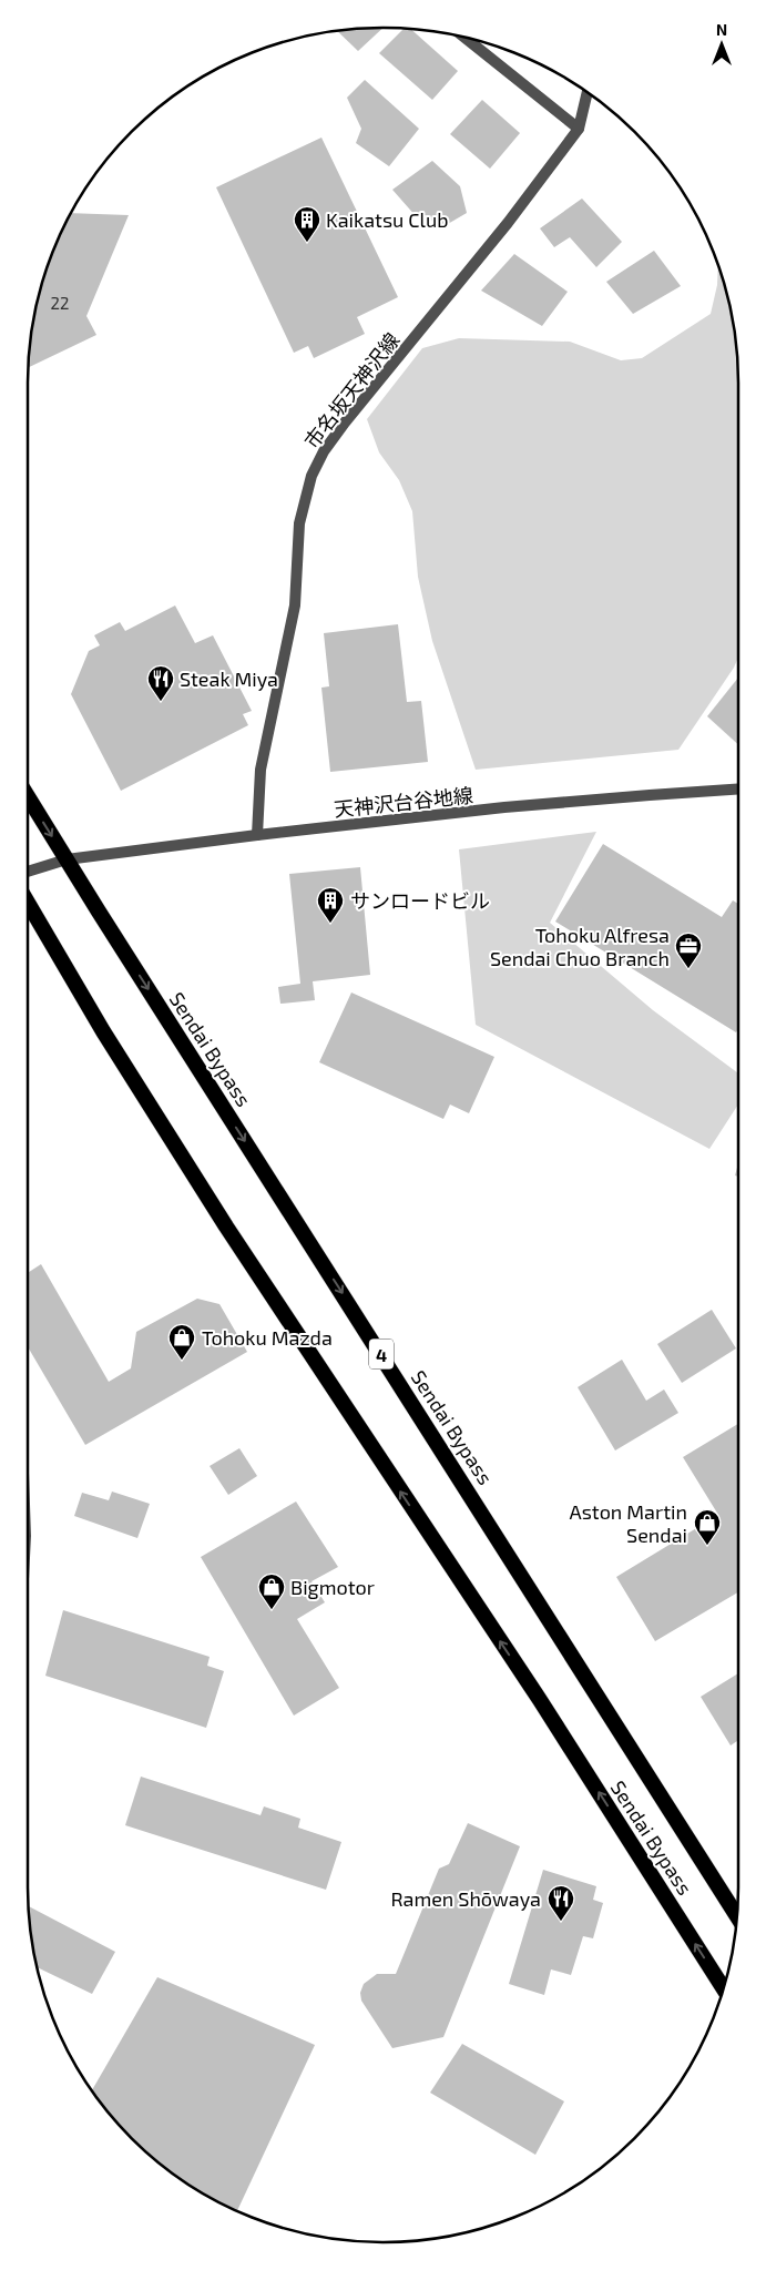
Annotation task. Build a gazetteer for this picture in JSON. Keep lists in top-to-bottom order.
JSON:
{
  "streets": {
    "highway": ["Sendai Bypass", "4"],
    "street": ["市名坂天神沢線", "天神沢台谷地線"]
  },
  "crossings": [
    ["市名坂天神沢線", "天神沢台谷地線"],
    ["天神沢台谷地線", "Sendai Bypass"]
  ],
  "places": {
    "building": ["Kaikatsu Club", "サンロードビル"],
    "restaurant": ["Steak Miya", "Ramen Shōwaya"],
    "office": ["Tohoku Alfresa Sendai Chuo Branch"],
    "shop": ["Tohoku Mazda", "Aston Martin Sendai", "Bigmotor"]
  },
  "house_numbers": ["22"],
  "north": "top"
}
